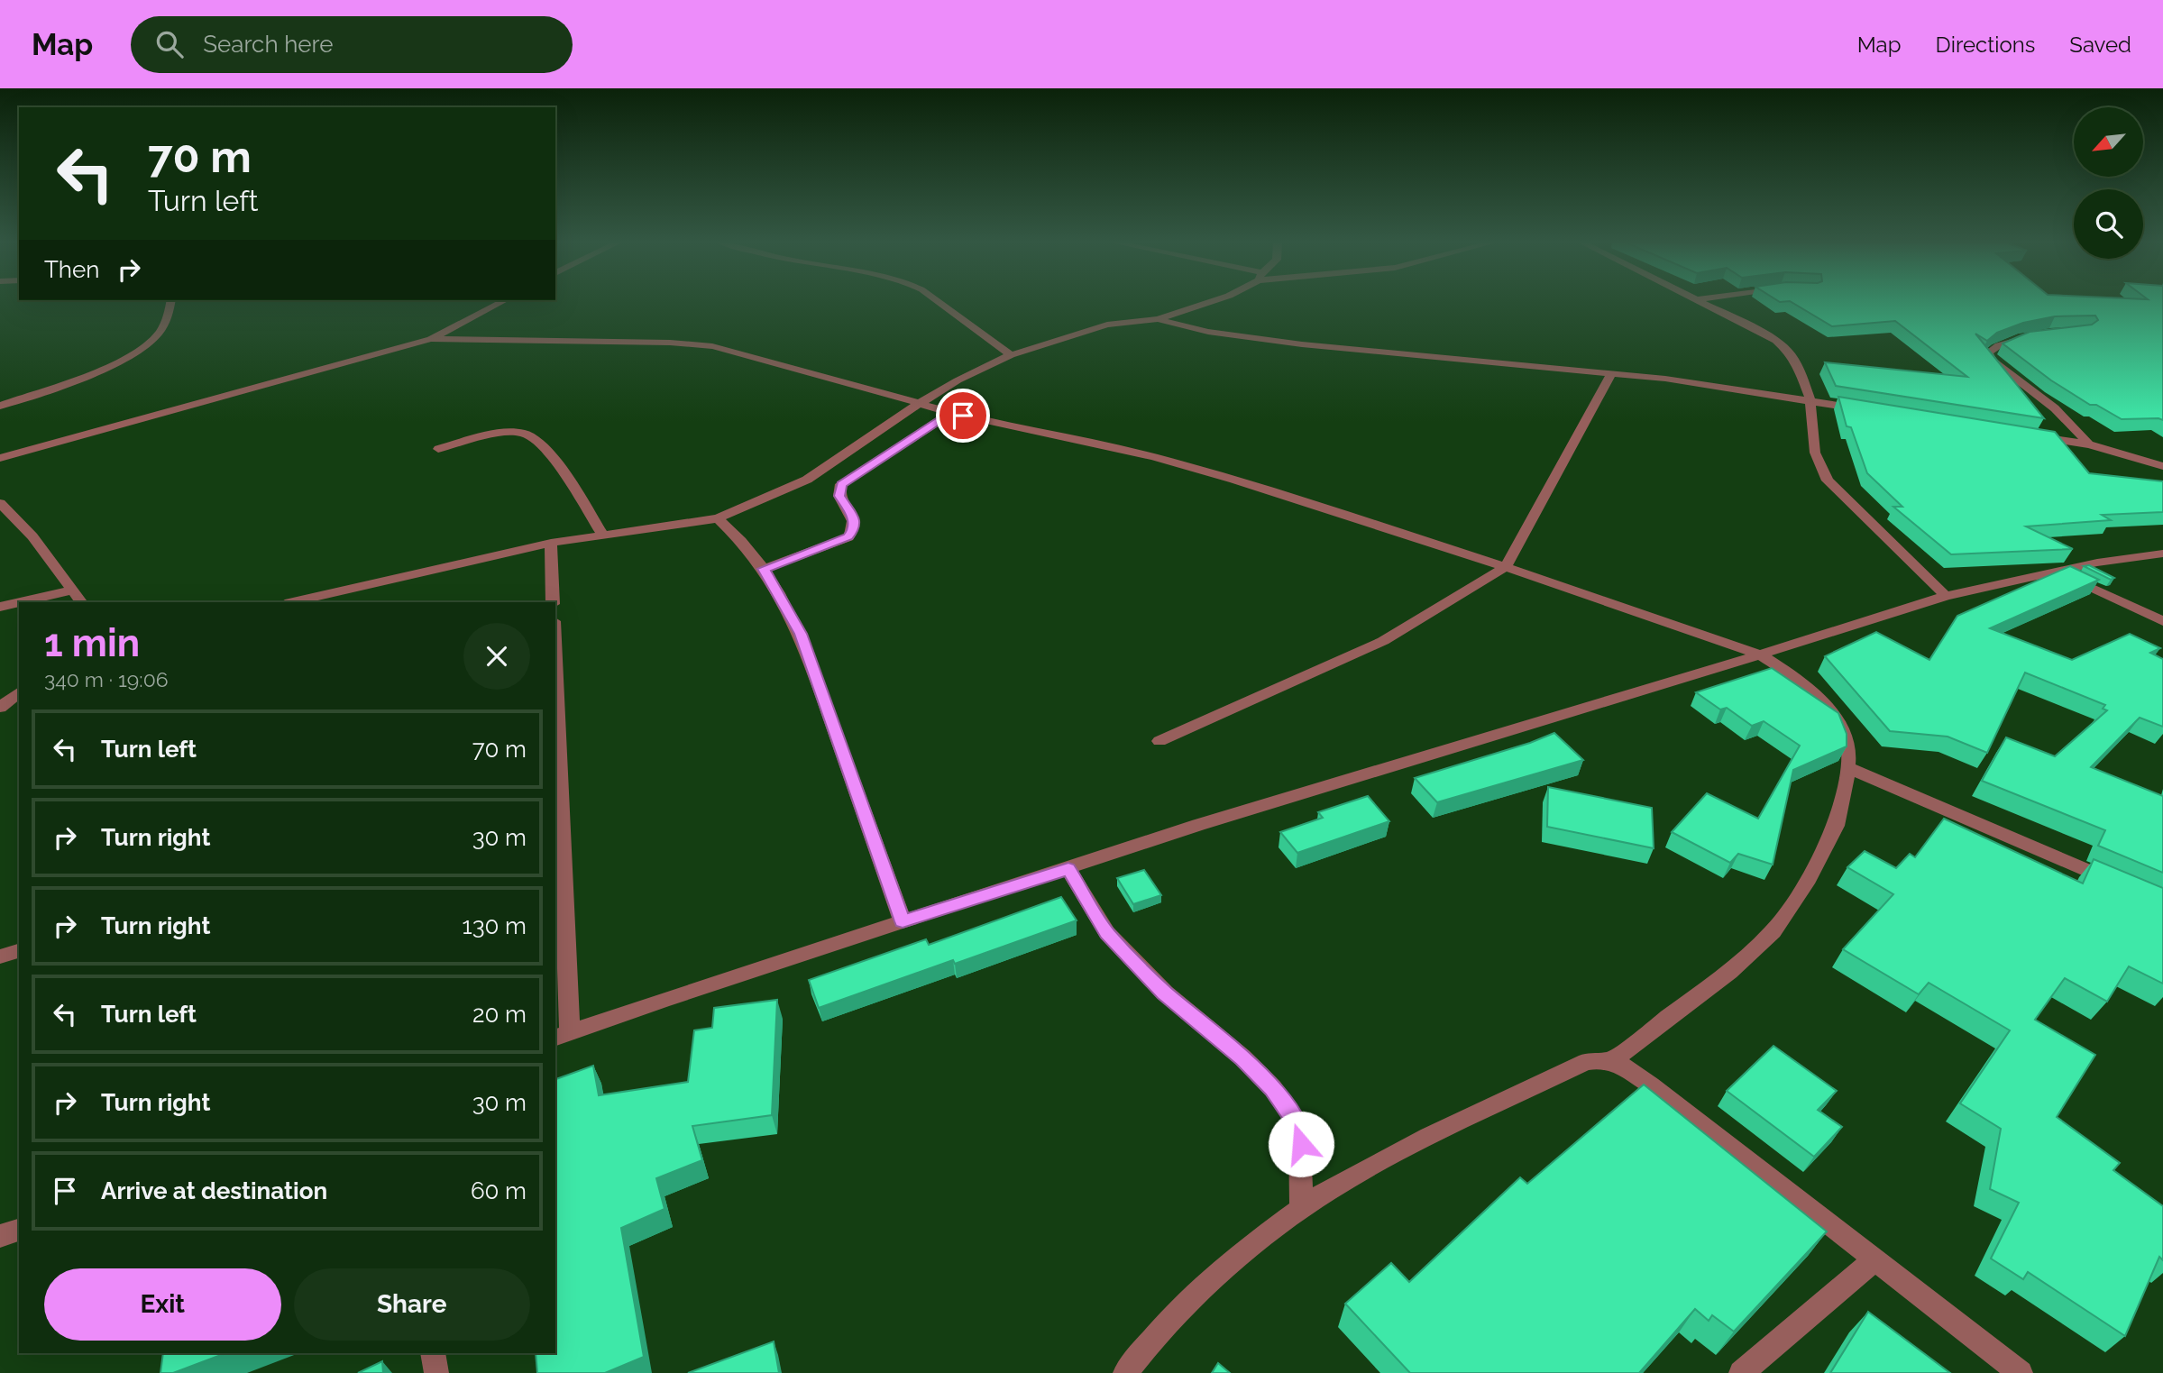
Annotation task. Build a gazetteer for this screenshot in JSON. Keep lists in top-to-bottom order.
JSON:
{
  "north": "bottom left",
  "page": {
    "header": "Map",
    "search": "Search here",
    "nav": ["Map", "Directions", "Saved"],
    "turn": ["70 m", "Turn left"],
    "then": "Then",
    "heading": ["1 min", "340 m · 19:06"],
    "list": [
      {
        "name": "Turn left",
        "value": "70 m"
      },
      {
        "name": "Turn right",
        "value": "30 m"
      },
      {
        "name": "Turn right",
        "value": "130 m"
      },
      {
        "name": "Turn left",
        "value": "20 m"
      },
      {
        "name": "Turn right",
        "value": "30 m"
      },
      {
        "name": "Arrive at destination",
        "value": "60 m"
      }
    ],
    "buttons": ["Exit", "Share"]
  }
}
